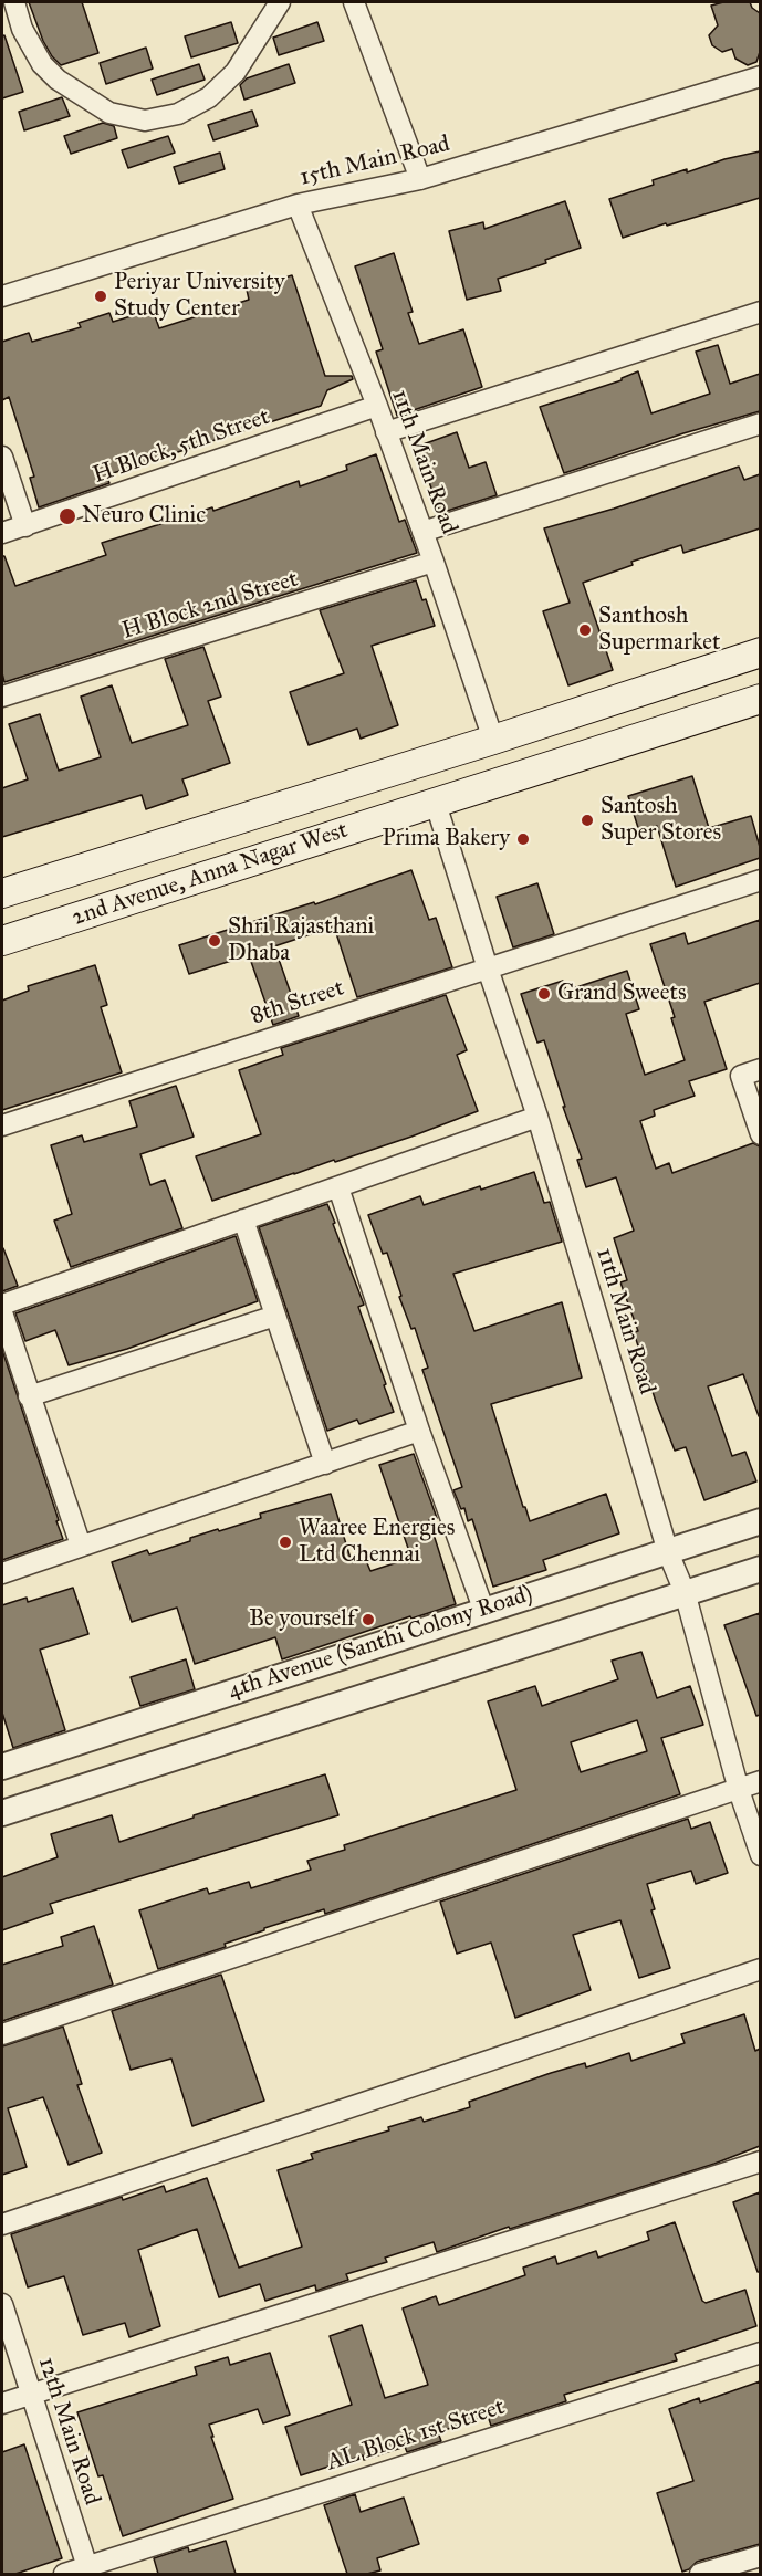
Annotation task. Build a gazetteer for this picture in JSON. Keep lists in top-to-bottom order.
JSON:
{
  "streets": {
    "main road": ["2nd Avenue, Anna Nagar West"],
    "street": [
      "15th Main Road",
      "H Block, 5th Street",
      "11th Main Road",
      "H Block 2nd Street",
      "8th Street",
      "4th Avenue (Santhi Colony Road)",
      "12th Main Road",
      "AL Block 1st Street"
    ]
  },
  "crossings": [
    ["15th Main Road", "11th Main Road"],
    ["H Block, 5th Street", "11th Main Road"],
    ["11th Main Road", "H Block 2nd Street"],
    ["11th Main Road", "2nd Avenue, Anna Nagar West"],
    ["11th Main Road", "8th Street"],
    ["11th Main Road", "4th Avenue (Santhi Colony Road)"],
    ["12th Main Road", "AL Block 1st Street"]
  ],
  "places": [
    "Periyar University Study Center",
    "Neuro Clinic",
    "Santhosh Supermarket",
    "Santosh Super Stores",
    "Prima Bakery",
    "Shri Rajasthani Dhaba",
    "Grand Sweets",
    "Waaree Energies Ltd Chennai",
    "Be yourself"
  ]
}
